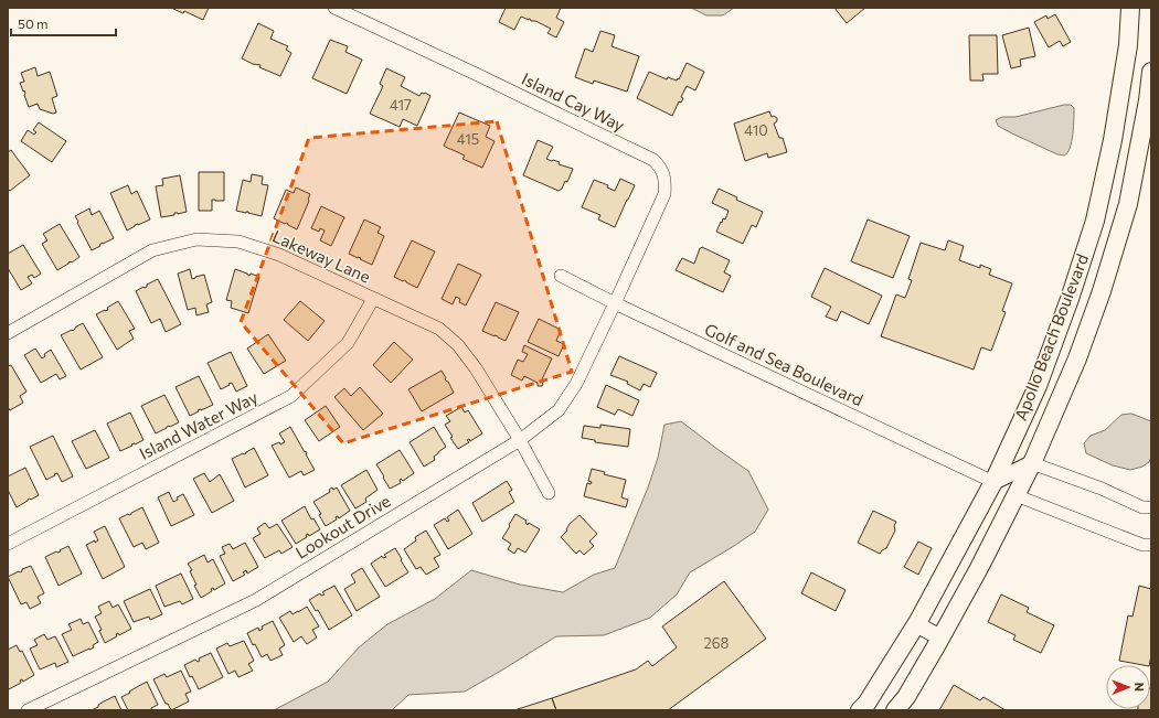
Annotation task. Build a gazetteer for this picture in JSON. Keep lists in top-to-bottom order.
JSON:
{
  "streets": {
    "main road": ["Apollo Beach Boulevard"],
    "street": [
      "Island Cay Way",
      "Lakeway Lane",
      "Golf and Sea Boulevard",
      "Island Water Way",
      "Lookout Drive"
    ]
  },
  "crossings": [
    ["Island Cay Way", "Golf and Sea Boulevard"],
    ["Island Cay Way", "Lookout Drive"],
    ["Lakeway Lane", "Island Water Way"],
    ["Lakeway Lane", "Lookout Drive"],
    ["Apollo Beach Boulevard", "Golf and Sea Boulevard"],
    ["Golf and Sea Boulevard", "Lookout Drive"]
  ],
  "house_numbers": [
    "417",
    "410",
    "415",
    "268"
  ],
  "scale_bar": "50 m",
  "north": "right"
}
